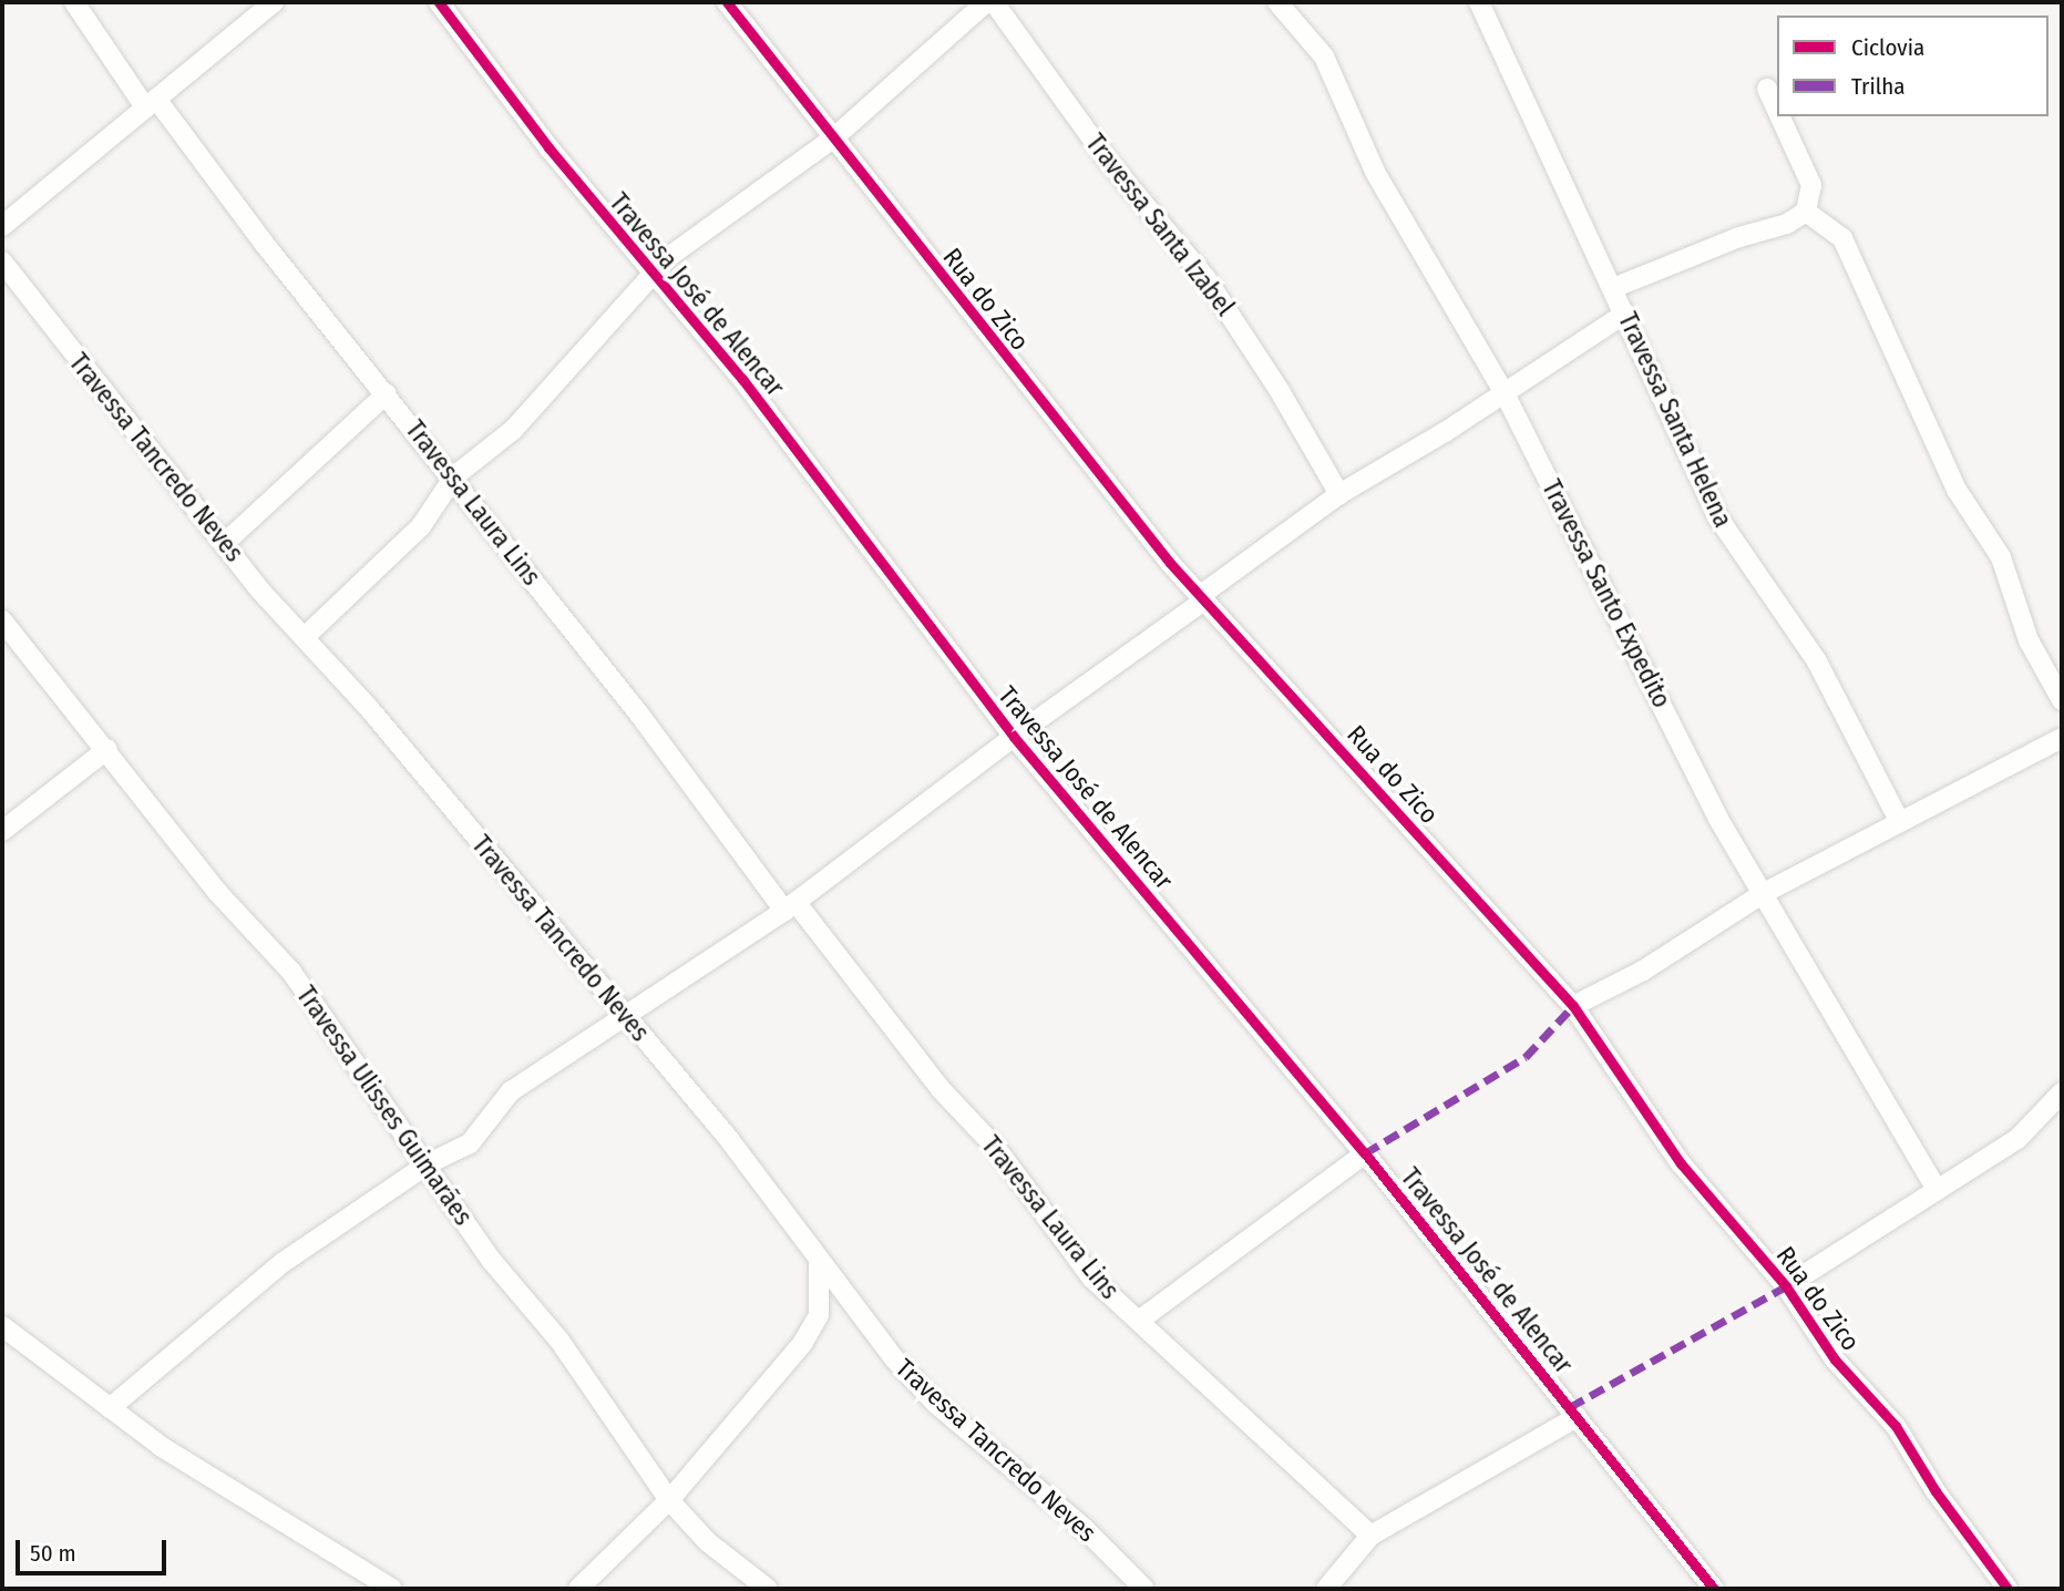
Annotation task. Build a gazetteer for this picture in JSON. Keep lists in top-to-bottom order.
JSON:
{
  "streets": {
    "street": [
      "Travessa Santa Izabel",
      "Travessa José de Alencar",
      "Rua do Zico",
      "Travessa Santa Helena",
      "Travessa Tancredo Neves",
      "Travessa Laura Lins",
      "Travessa Santo Expedito",
      "Travessa Ulisses Guimarães"
    ]
  },
  "legend": ["Ciclovia", "Trilha"],
  "scale_bar": "50 m"
}
